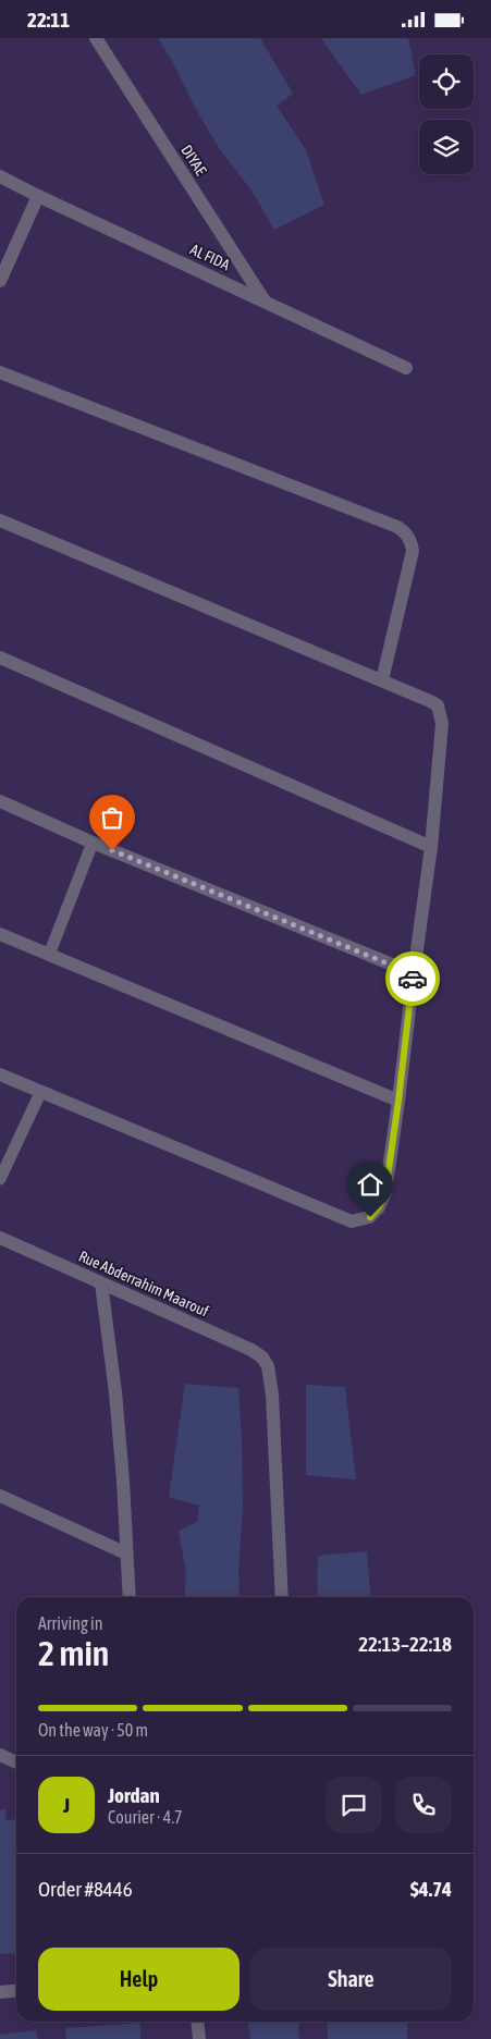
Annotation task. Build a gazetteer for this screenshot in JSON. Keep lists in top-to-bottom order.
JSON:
{
  "streets": {
    "street": ["DIYAE", "AL FIDA", "Rue Abderrahim Maarouf"]
  },
  "crossings": [
    ["DIYAE", "AL FIDA"]
  ],
  "page": {
    "status": "22:11",
    "heading": ["2 min", "Arriving in", "22:13–22:18"],
    "panel": [
      "Jordan",
      "Courier · 4.7",
      "Order #8446",
      "$4.74"
    ],
    "bar": "On the way · 50 m",
    "round": "J",
    "buttons": ["Help", "Share"]
  }
}
